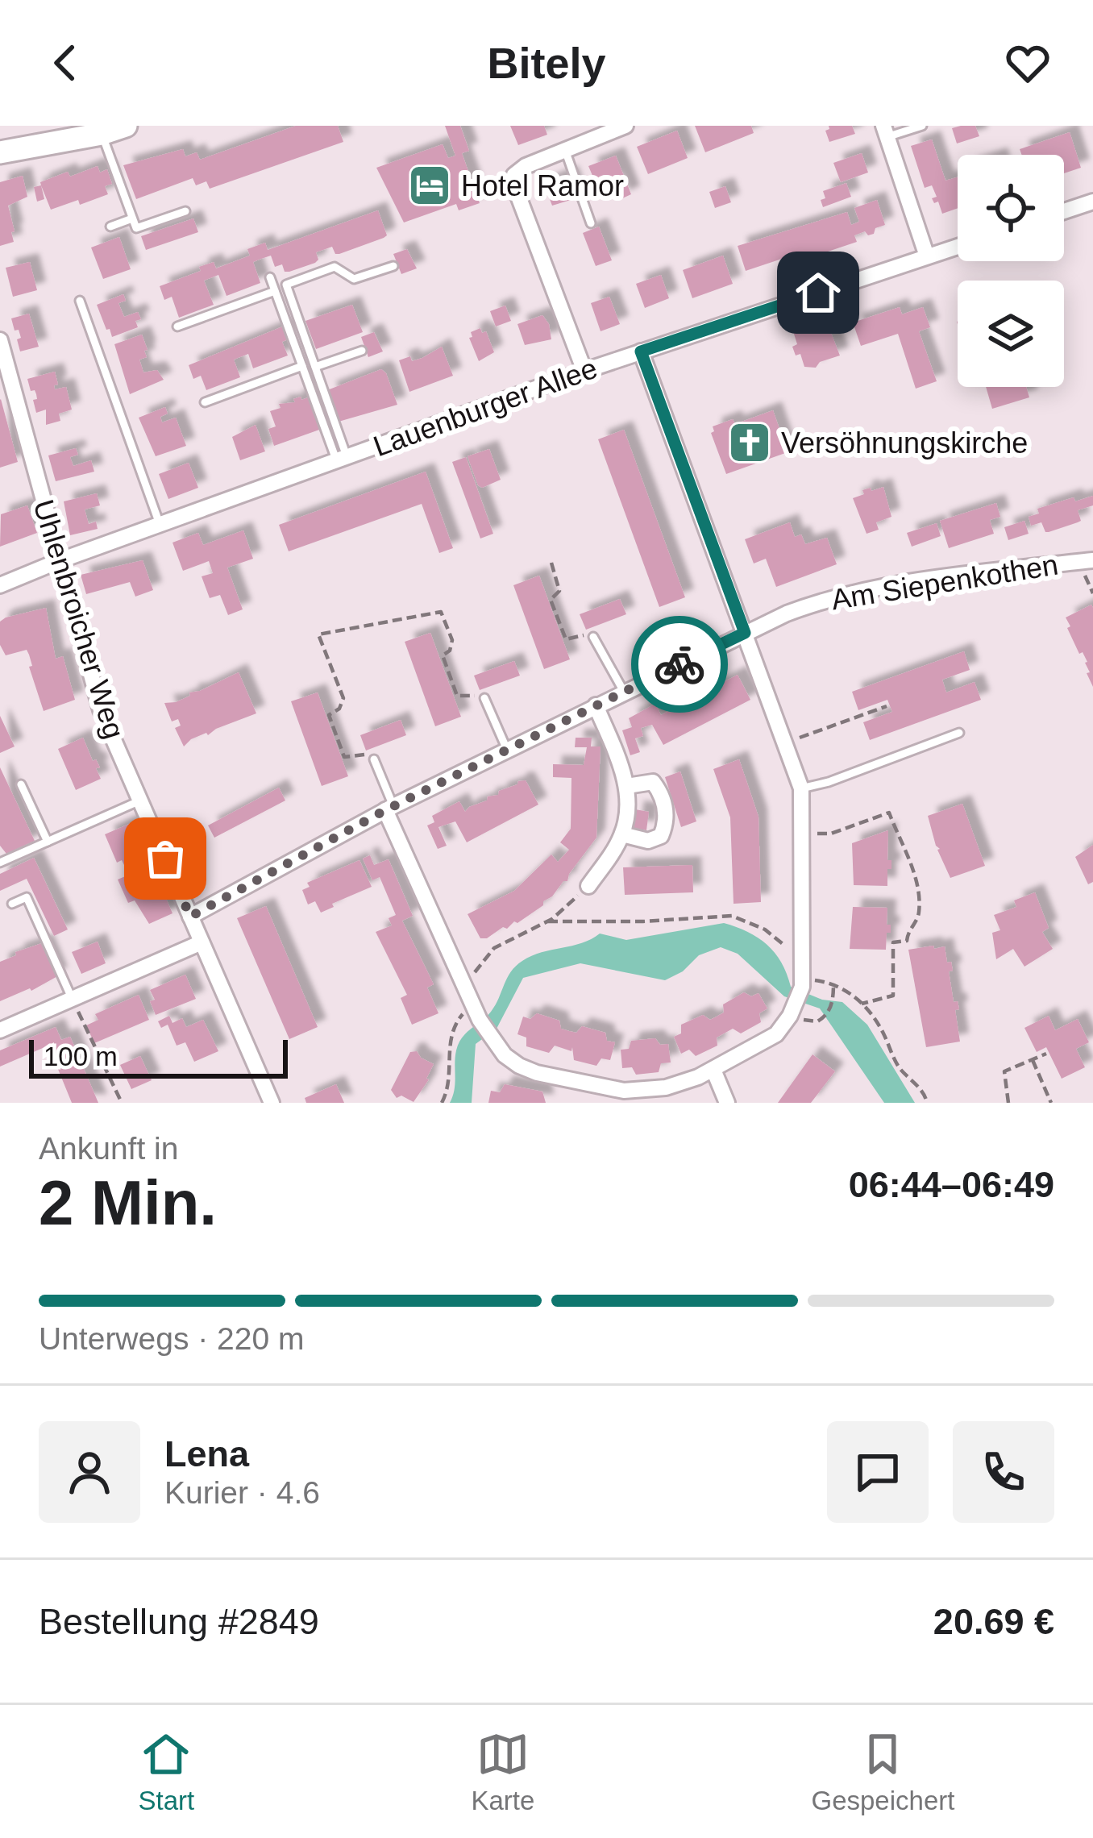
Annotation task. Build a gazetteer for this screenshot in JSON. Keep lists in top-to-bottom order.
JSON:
{
  "streets": {
    "street": ["Lauenburger Allee", "Am Siepenkothen", "Uhlenbroicher Weg"]
  },
  "crossings": [
    ["Lauenburger Allee", "Uhlenbroicher Weg"],
    ["Am Siepenkothen", "Uhlenbroicher Weg"]
  ],
  "places": {
    "hotel": ["Hotel Ramor"],
    "church": ["Versöhnungskirche"]
  },
  "scale_bar": "100 m",
  "page": {
    "header": "Bitely",
    "scale": "100 m",
    "heading": ["2 Min.", "Ankunft in", "06:44–06:49"],
    "panel": [
      "Lena",
      "Kurier · 4.6",
      "Bestellung #2849",
      "20.69 €"
    ],
    "bar": "Unterwegs · 220 m",
    "tabs": ["Start", "Karte", "Gespeichert"]
  }
}
